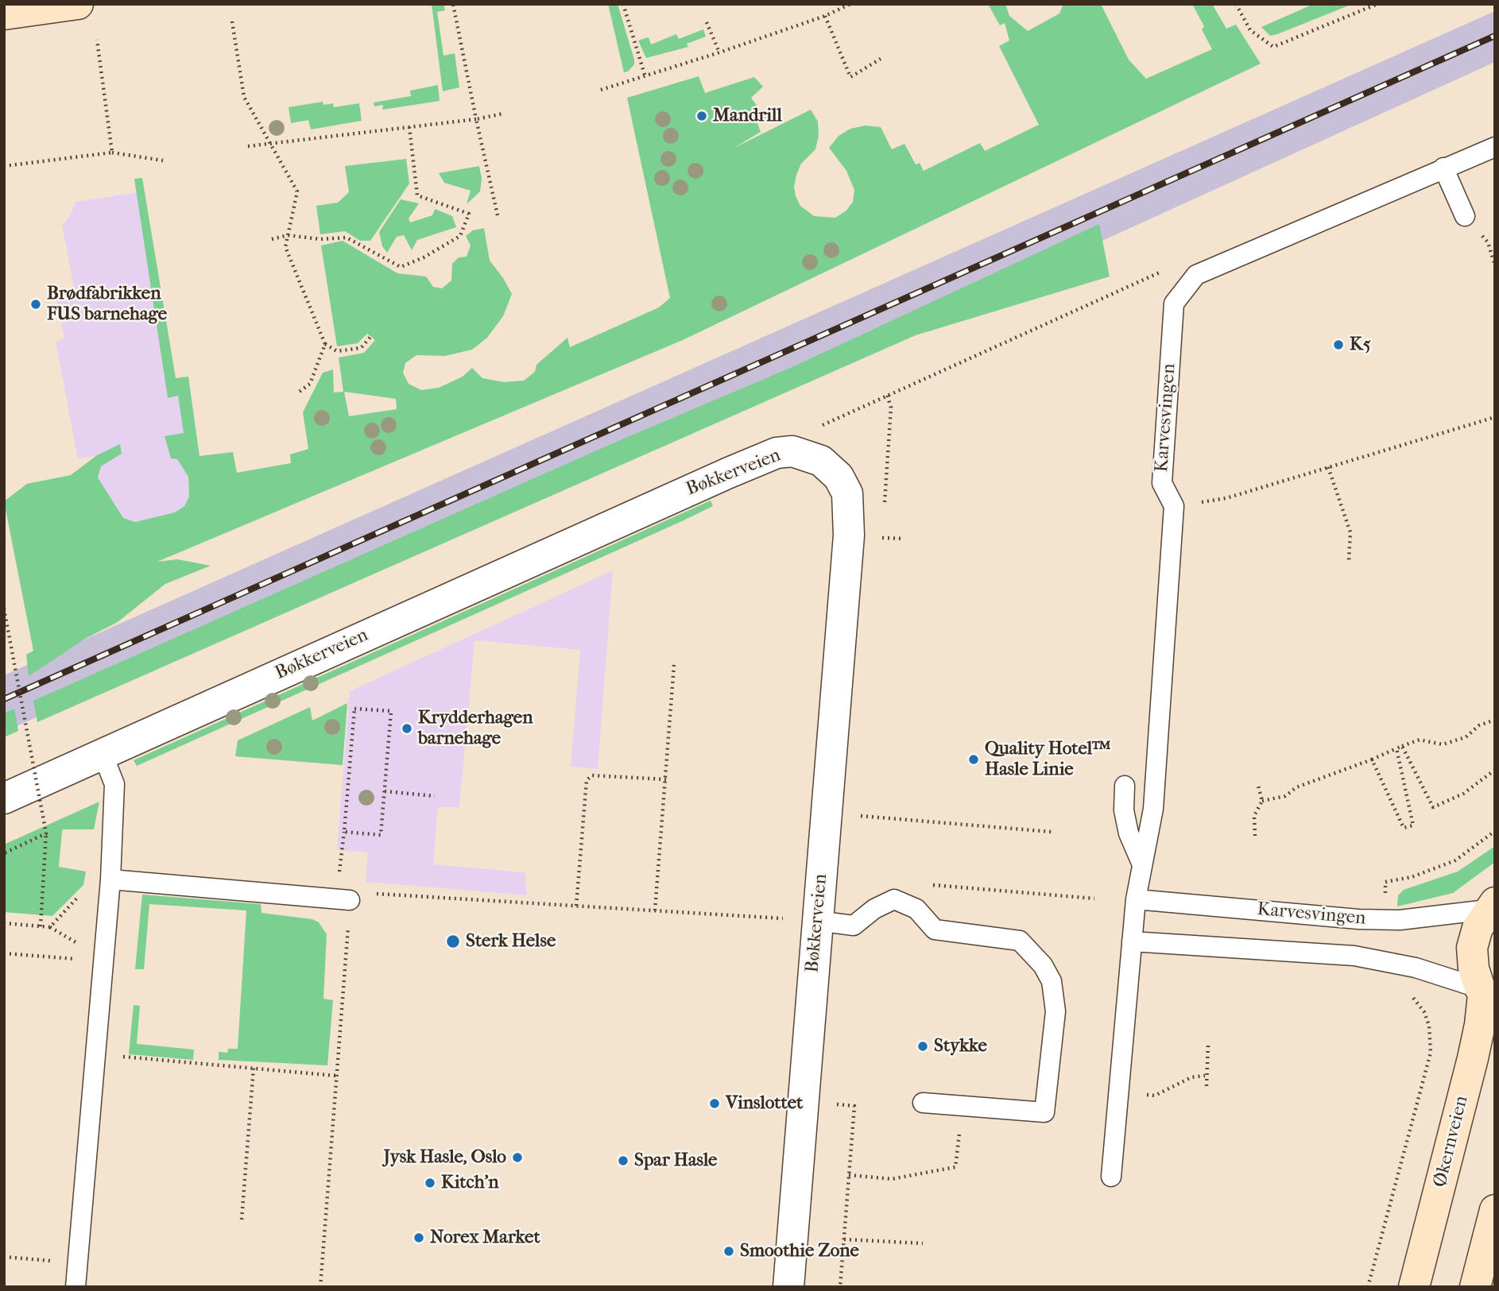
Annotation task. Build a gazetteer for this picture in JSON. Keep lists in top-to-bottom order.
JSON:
{
  "streets": {
    "main road": ["Økernveien"],
    "street": ["Bøkkerveien"],
    "lane": ["Karvesvingen"]
  },
  "crossings": [
    ["Karvesvingen", "Økernveien"]
  ],
  "places": [
    "Mandrill",
    "Brødfabrikken FUS barnehage",
    "K5",
    "Krydderhagen barnehage",
    "Quality Hotel™ Hasle Linie",
    "Sterk Helse",
    "Stykke",
    "Vinslottet",
    "Jysk Hasle, Oslo",
    "Spar Hasle",
    "Kitch'n",
    "Norex Market",
    "Smoothie Zone"
  ]
}
